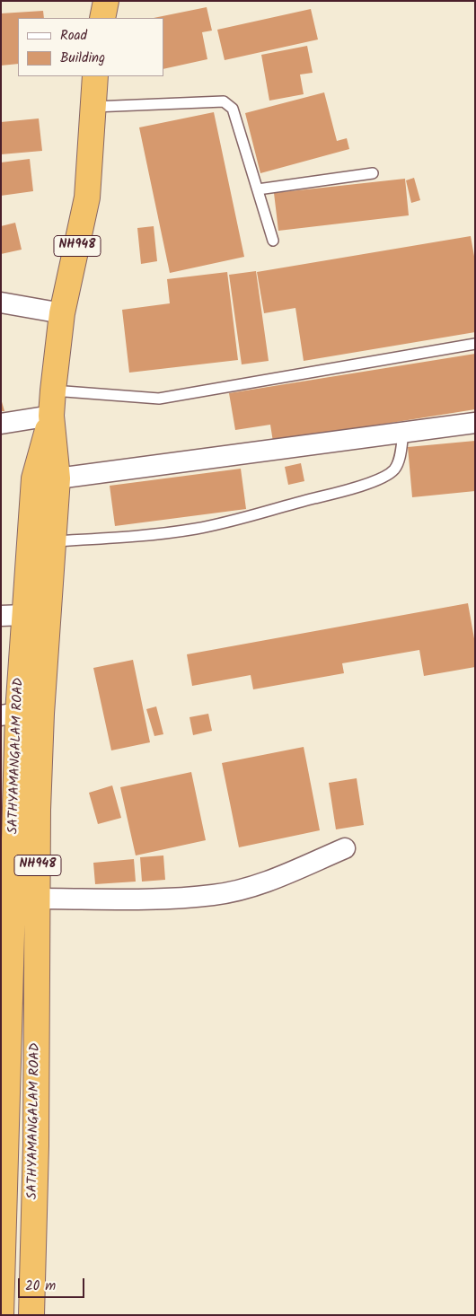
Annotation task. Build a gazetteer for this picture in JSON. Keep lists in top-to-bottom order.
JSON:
{
  "streets": {
    "highway": ["NH948", "SATHYAMANGALAM ROAD"]
  },
  "legend": ["Road", "Building"],
  "scale_bar": "20 m"
}
